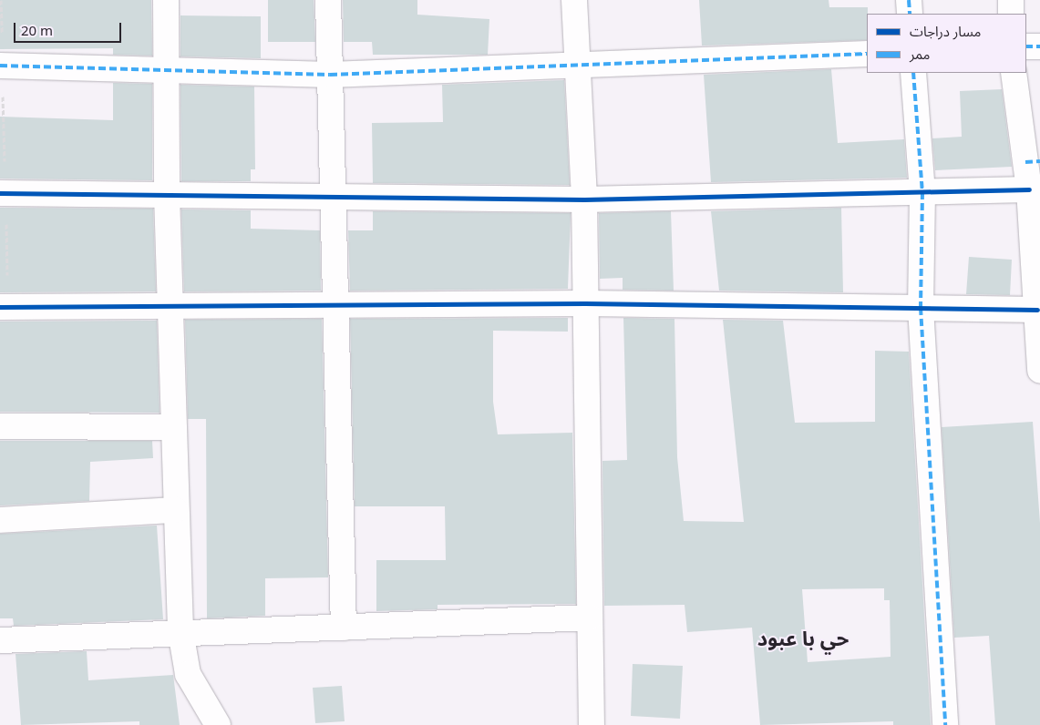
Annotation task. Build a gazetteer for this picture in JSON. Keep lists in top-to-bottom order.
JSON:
{
  "districts": ["حي با عبود"],
  "legend": ["مسار دراجات", "ممر"],
  "scale_bar": "20 m"
}
